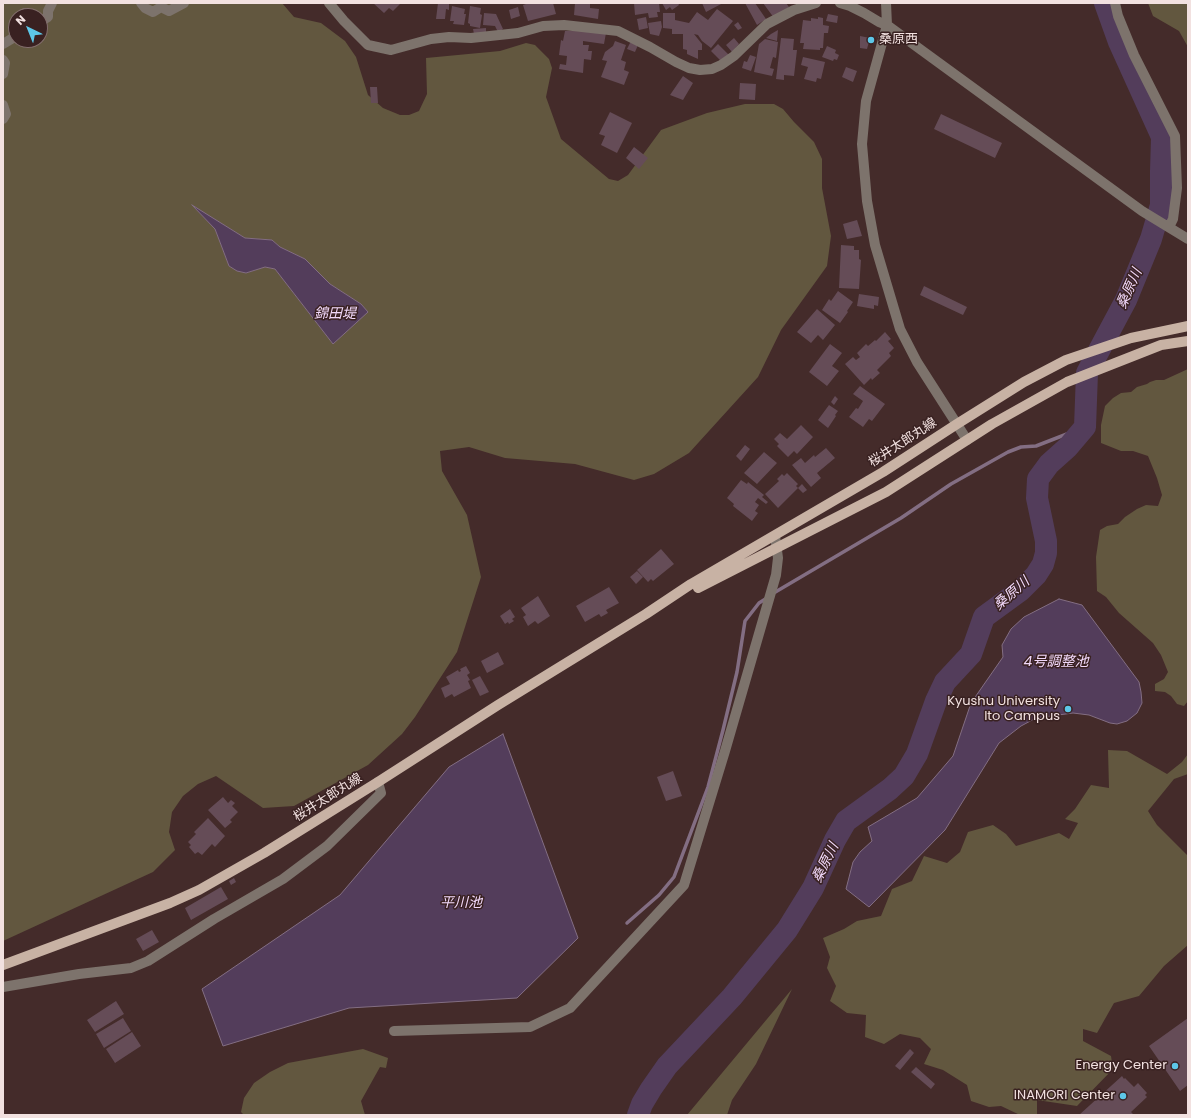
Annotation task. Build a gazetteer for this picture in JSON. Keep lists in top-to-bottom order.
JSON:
{
  "streets": {
    "main road": ["桜井太郎丸線"]
  },
  "water": [
    "桑原川",
    "錦田堤",
    "4号調整池",
    "平川池"
  ],
  "places": [
    "桑原西",
    "Kyushu University Ito Campus",
    "Energy Center",
    "INAMORI Center"
  ],
  "north": "top left"
}
